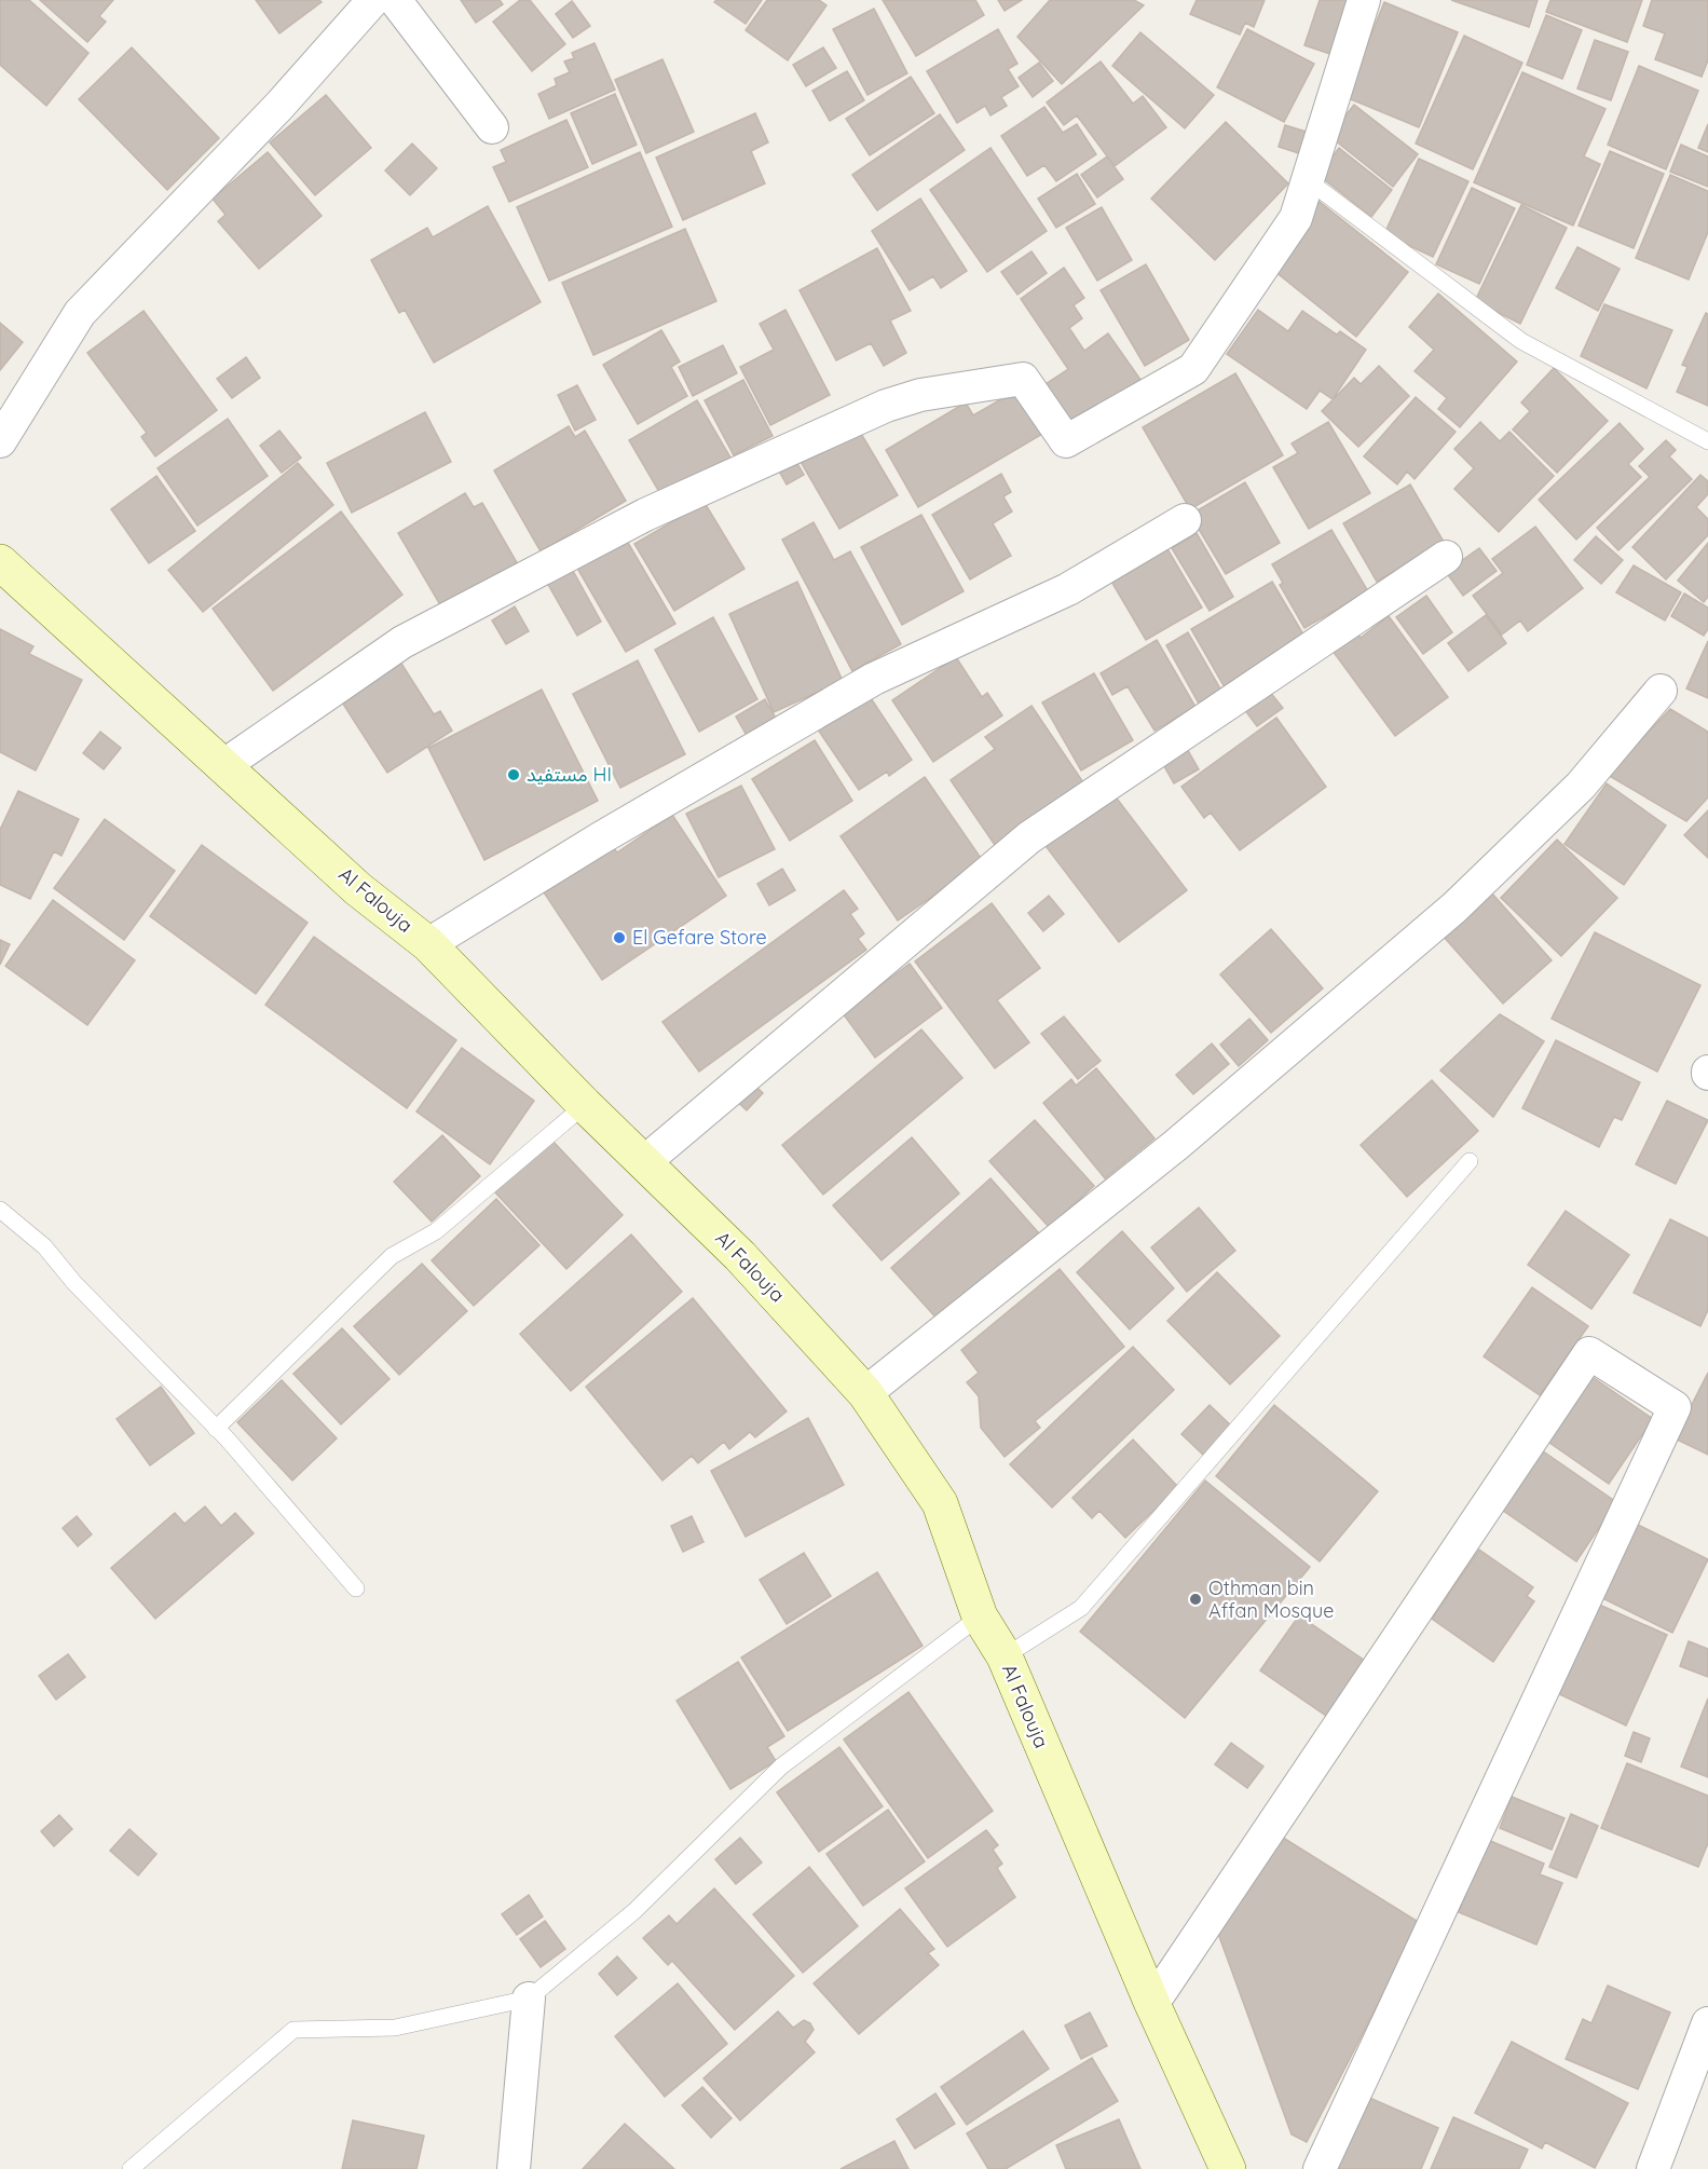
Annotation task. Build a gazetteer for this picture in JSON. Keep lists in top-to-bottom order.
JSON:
{
  "streets": {
    "main road": ["Al Falouja"]
  },
  "places": ["مستفيد HI", "El Gefare Store", "Othman bin Affan Mosque"]
}
